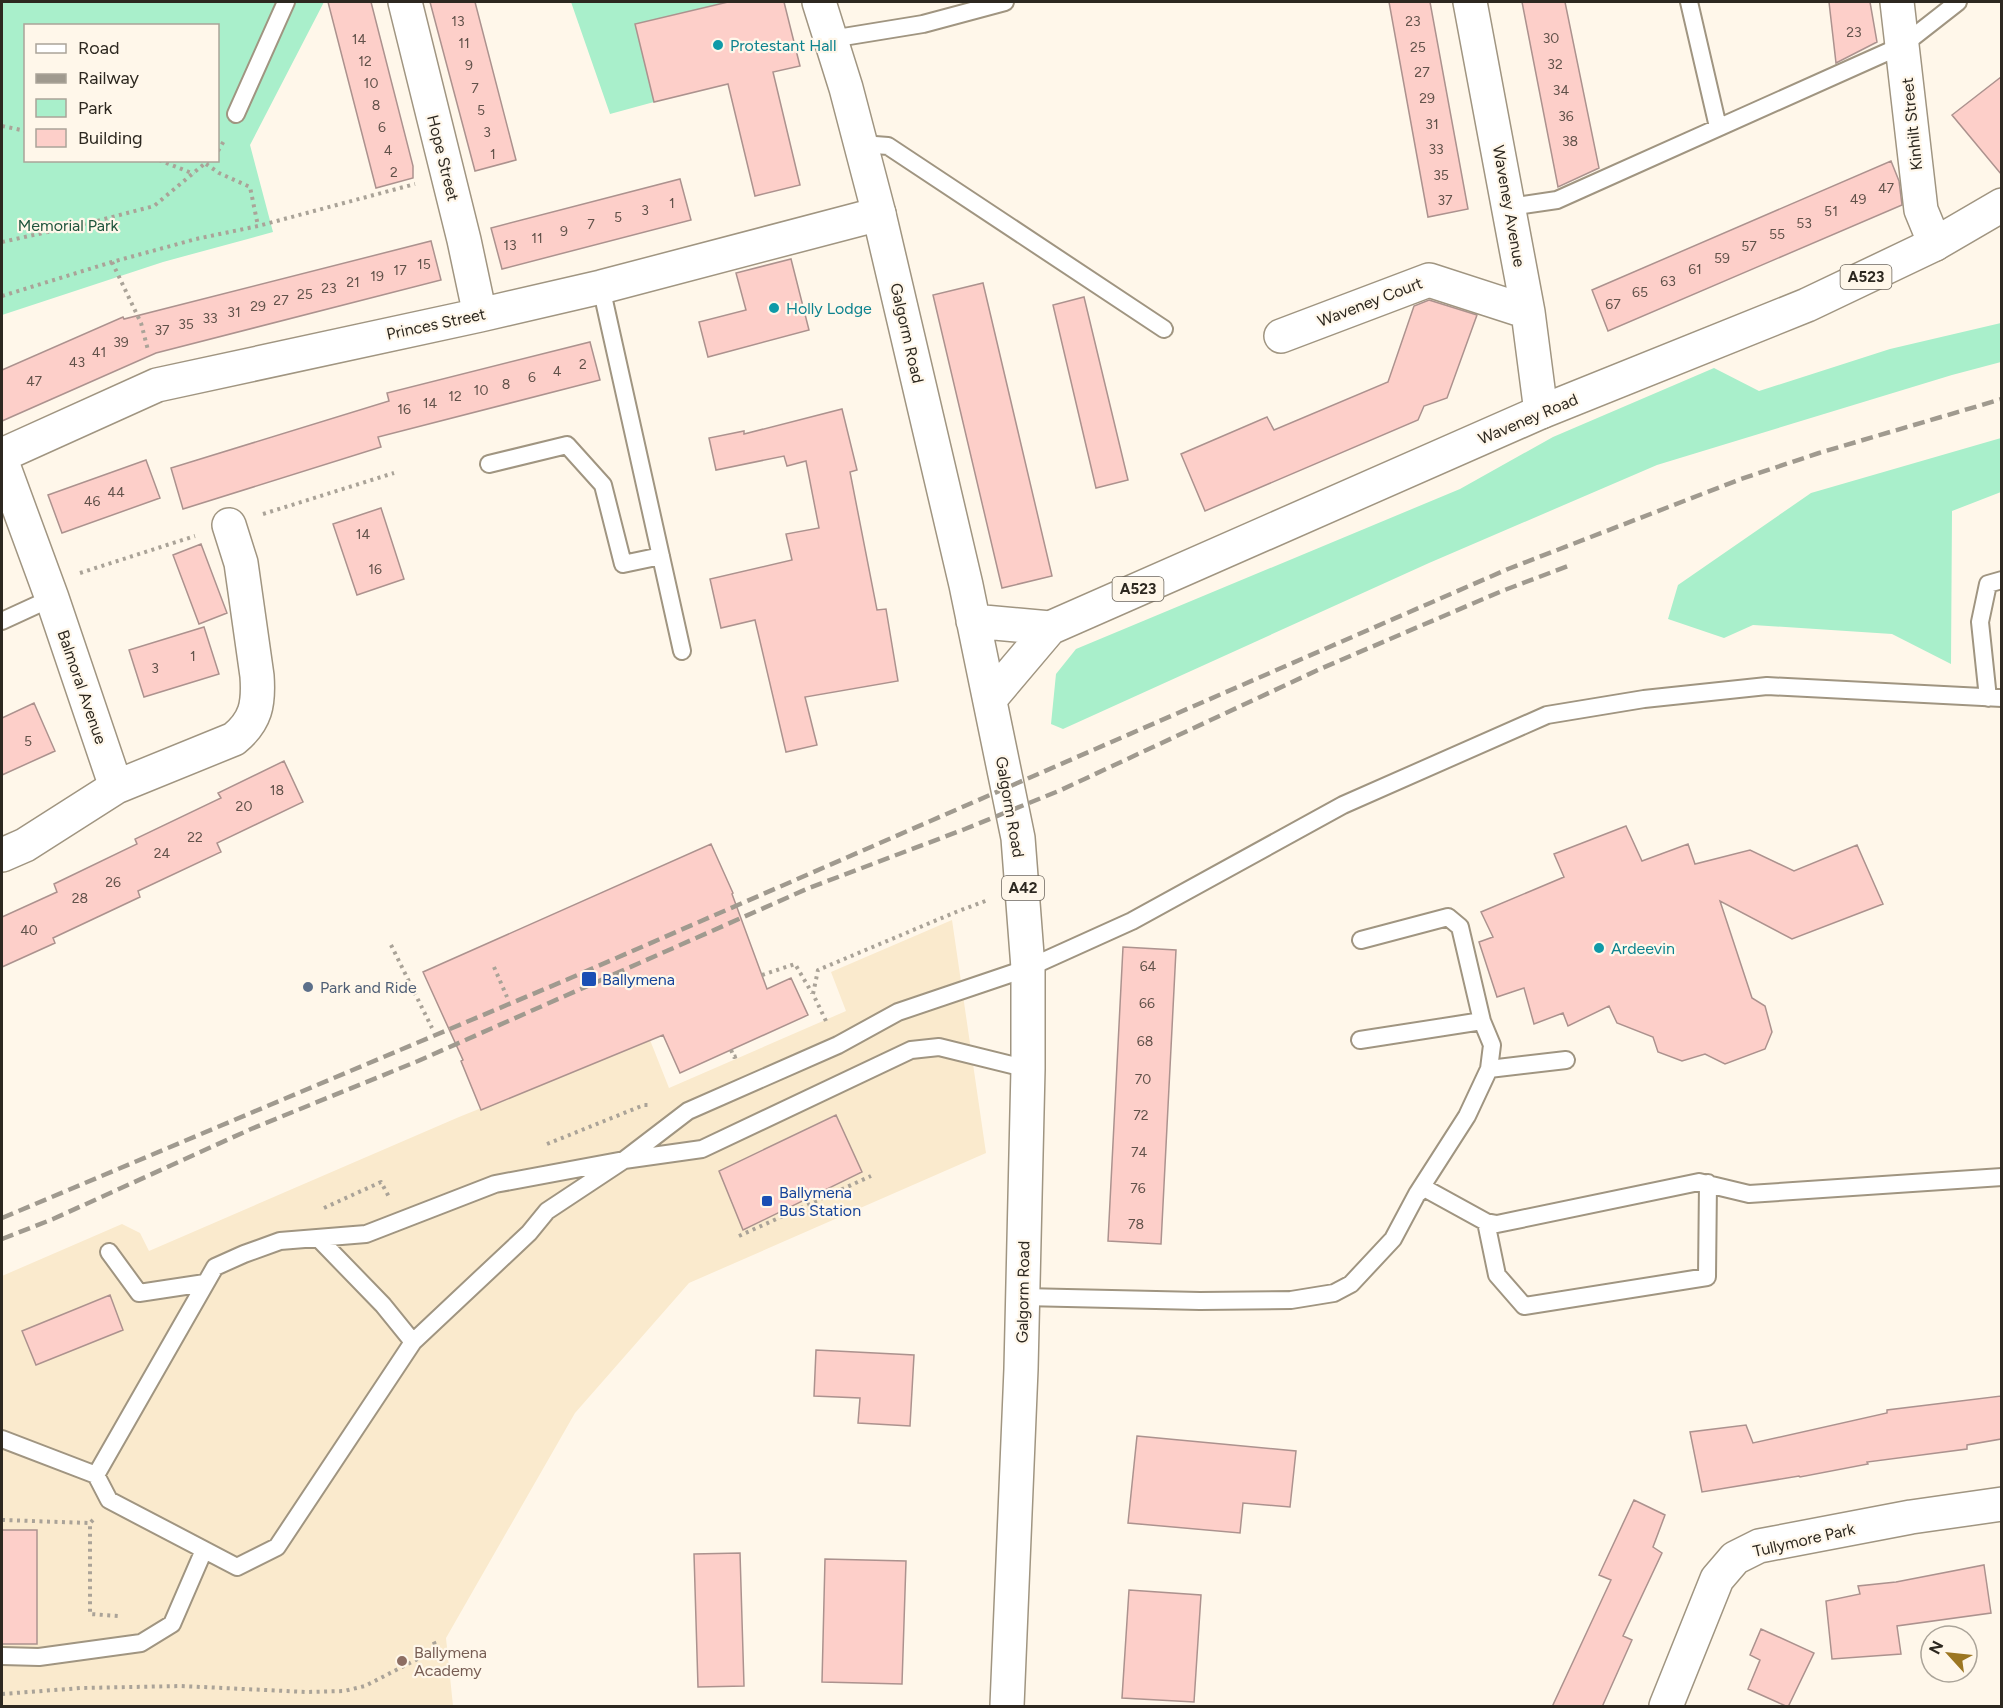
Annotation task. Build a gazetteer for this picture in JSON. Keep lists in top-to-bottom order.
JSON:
{
  "streets": {
    "street": [
      "Kinhilt Street",
      "Hope Street",
      "Waveney Avenue",
      "A523",
      "Waveney Court",
      "Princes Street",
      "Galgorm Road",
      "Waveney Road",
      "Balmoral Avenue",
      "A42",
      "Tullymore Park"
    ]
  },
  "crossings": [
    ["Kinhilt Street", "Waveney Road"],
    ["Hope Street", "Princes Street"],
    ["Waveney Avenue", "Waveney Court"],
    ["Waveney Avenue", "Waveney Road"],
    ["Princes Street", "Galgorm Road"],
    ["Galgorm Road", "Waveney Road"]
  ],
  "parks": ["Memorial Park"],
  "places": {
    "other": [
      "Protestant Hall",
      "Holly Lodge",
      "Ardeevin",
      "Park and Ride",
      "Ballymena Academy"
    ],
    "transit": ["Ballymena", "Ballymena Bus Station"]
  },
  "house_numbers": [
    "13",
    "23",
    "23",
    "30",
    "14",
    "11",
    "25",
    "12",
    "32",
    "9",
    "27",
    "10",
    "7",
    "34",
    "29",
    "8",
    "5",
    "36",
    "31",
    "6",
    "3",
    "38",
    "33",
    "4",
    "1",
    "2",
    "35",
    "47",
    "49",
    "37",
    "1",
    "3",
    "51",
    "5",
    "53",
    "7",
    "9",
    "55",
    "11",
    "13",
    "57",
    "59",
    "15",
    "61",
    "17",
    "19",
    "63",
    "21",
    "23",
    "65",
    "25",
    "27",
    "67",
    "29",
    "31",
    "33",
    "35",
    "37",
    "39",
    "41",
    "43",
    "2",
    "4",
    "6",
    "47",
    "8",
    "10",
    "12",
    "14",
    "16",
    "44",
    "46",
    "14",
    "16",
    "1",
    "3",
    "5",
    "18",
    "20",
    "22",
    "24",
    "26",
    "28",
    "40",
    "64",
    "66",
    "68",
    "70",
    "72",
    "74",
    "76",
    "78"
  ],
  "legend": [
    "Road",
    "Railway",
    "Park",
    "Building"
  ],
  "north": "top left"
}
